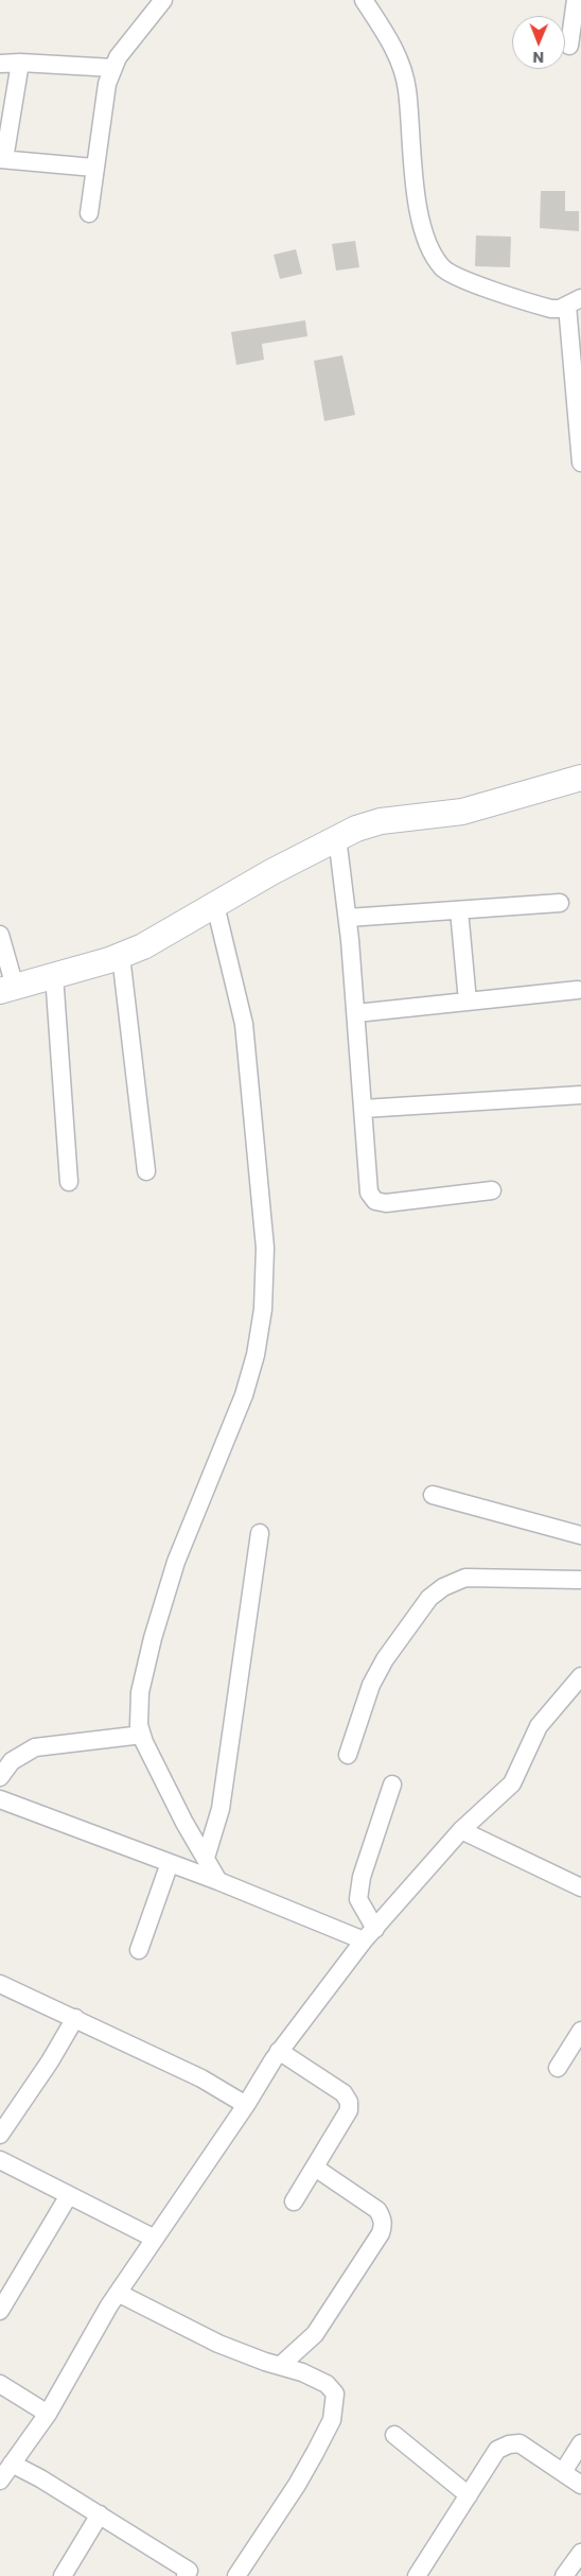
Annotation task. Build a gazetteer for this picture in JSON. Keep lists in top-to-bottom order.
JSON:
{
  "north": "bottom"
}
